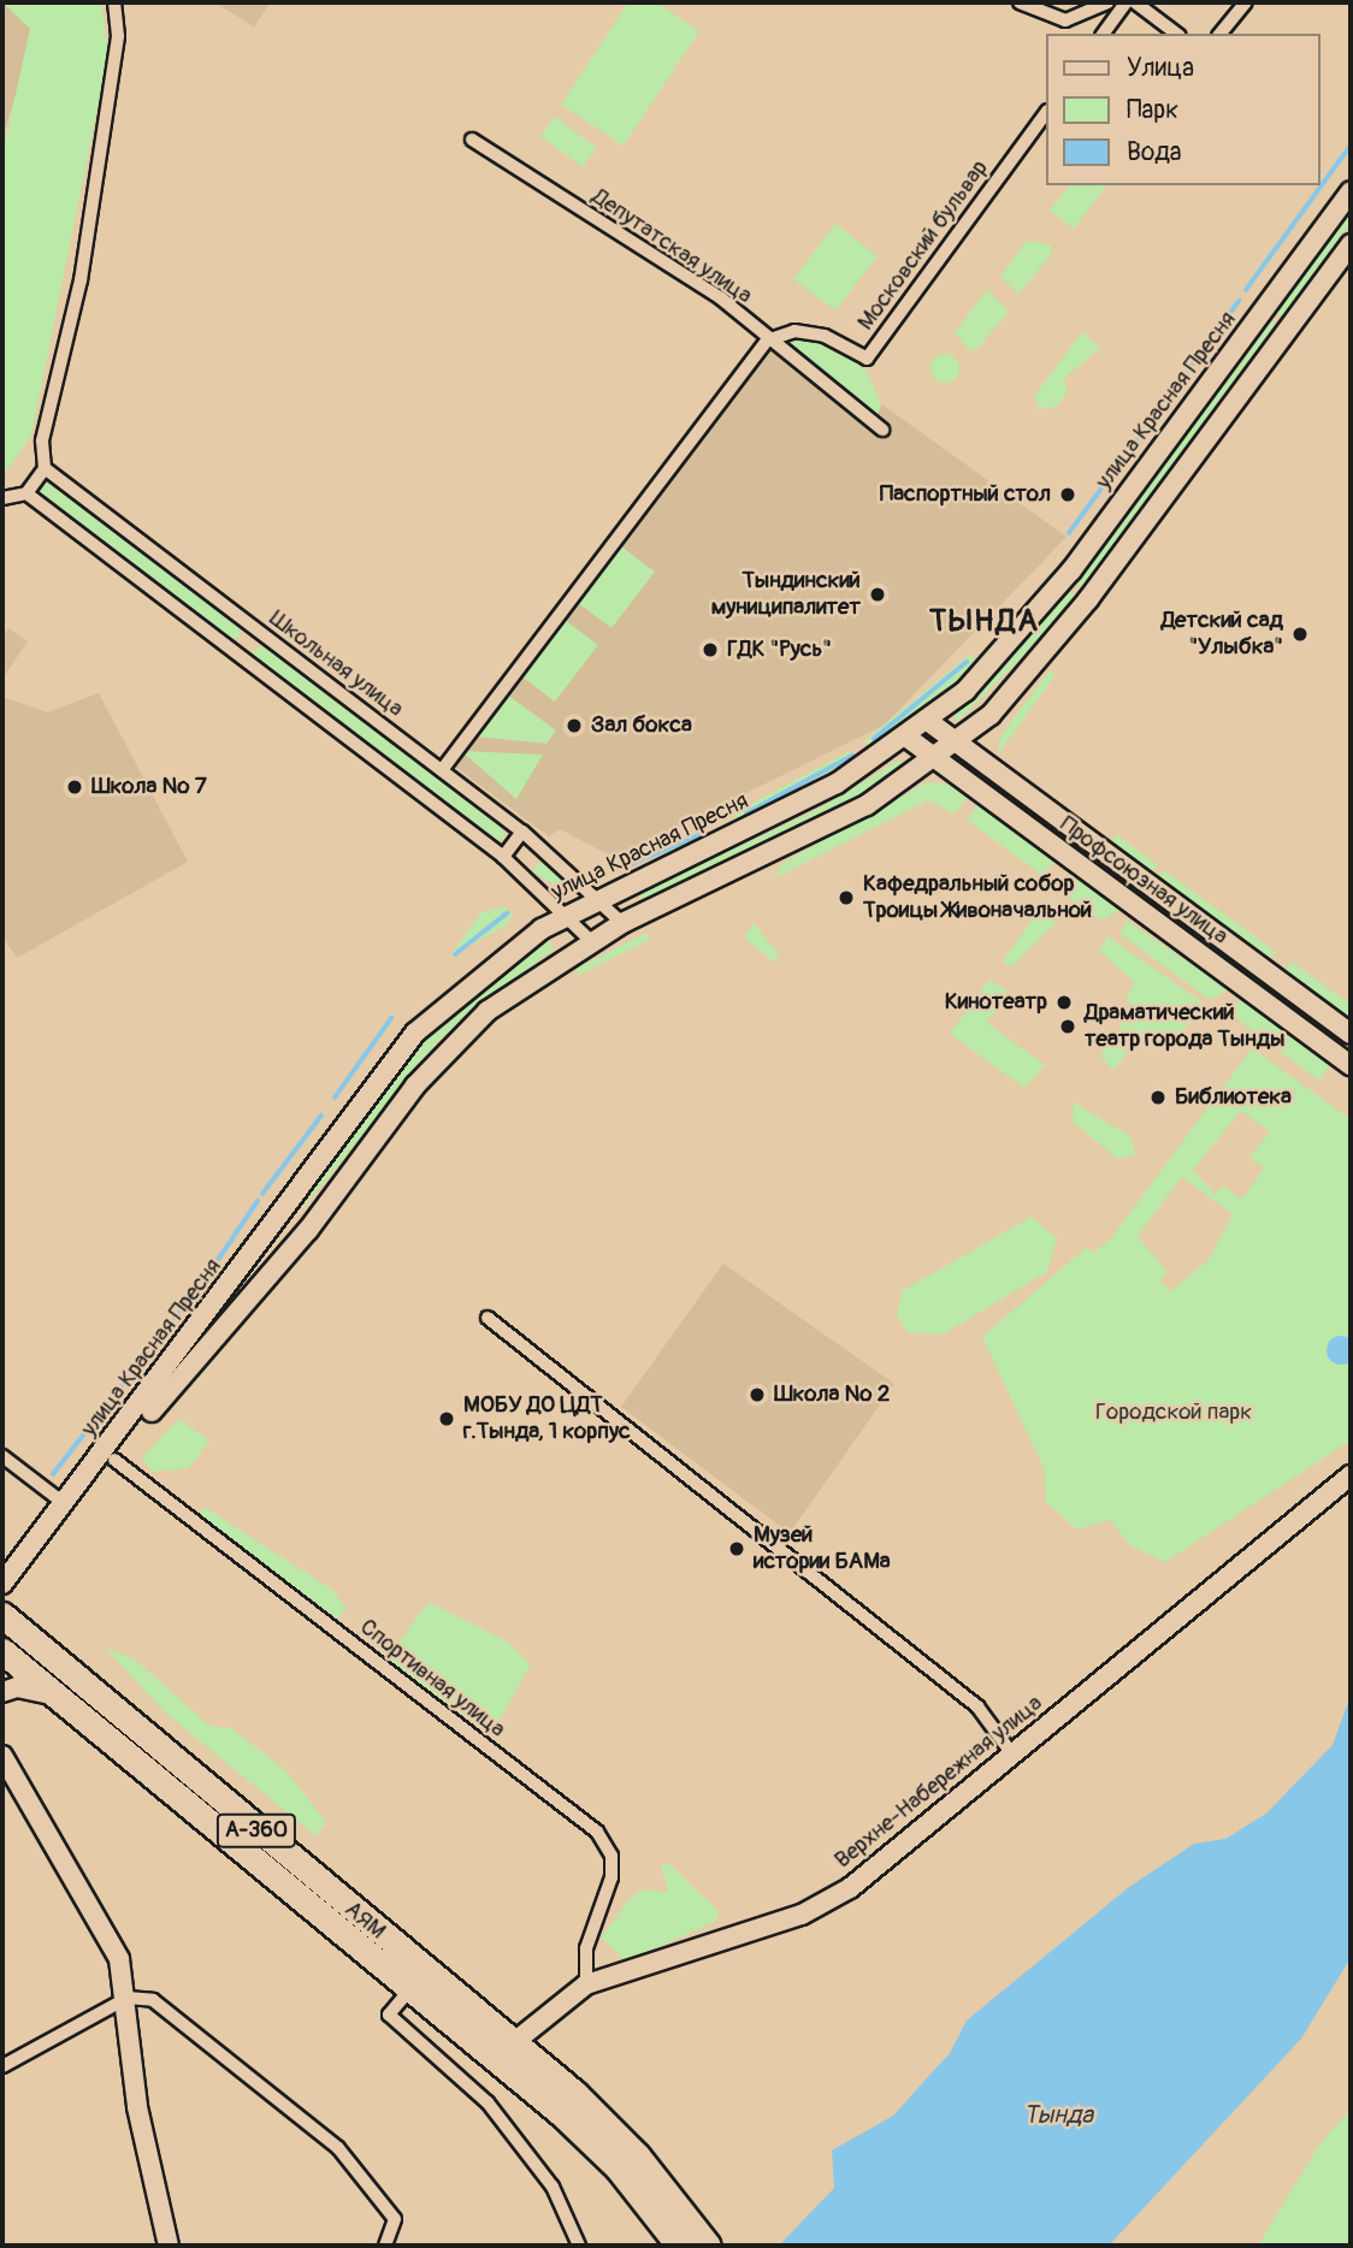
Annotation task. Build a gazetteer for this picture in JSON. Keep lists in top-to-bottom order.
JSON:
{
  "streets": {
    "highway": ["А-360", "АЯМ"],
    "street": [
      "Московский бульвар",
      "Депутатская улица",
      "улица Красная Пресня",
      "Школьная улица",
      "Профсоюзная улица",
      "Спортивная улица",
      "Верхне-Набережная улица"
    ]
  },
  "crossings": [
    ["Московский бульвар", "Депутатская улица"],
    ["улица Красная Пресня", "Школьная улица"],
    ["улица Красная Пресня", "Профсоюзная улица"],
    ["улица Красная Пресня", "Спортивная улица"],
    ["Спортивная улица", "Верхне-Набережная улица"],
    ["Верхне-Набережная улица", "АЯМ"]
  ],
  "districts": ["ТЫНДА"],
  "water": ["Тында"],
  "parks": ["Городской парк"],
  "places": [
    "Паспортный стол",
    "Тындинский муниципалитет",
    "Детский сад \"Улыбка\"",
    "ГДК \"Русь\"",
    "Зал бокса",
    "Школа № 7",
    "Кафедральный собор Троицы Живоначальной",
    "Кинотеатр",
    "Драматический театр города Тынды",
    "Библиотека",
    "Школа № 2",
    "МОБУ ДО ЦДТ г.Тында, 1 корпус",
    "Музей истории БАМа"
  ],
  "legend": ["Улица", "Парк", "Вода"]
}
